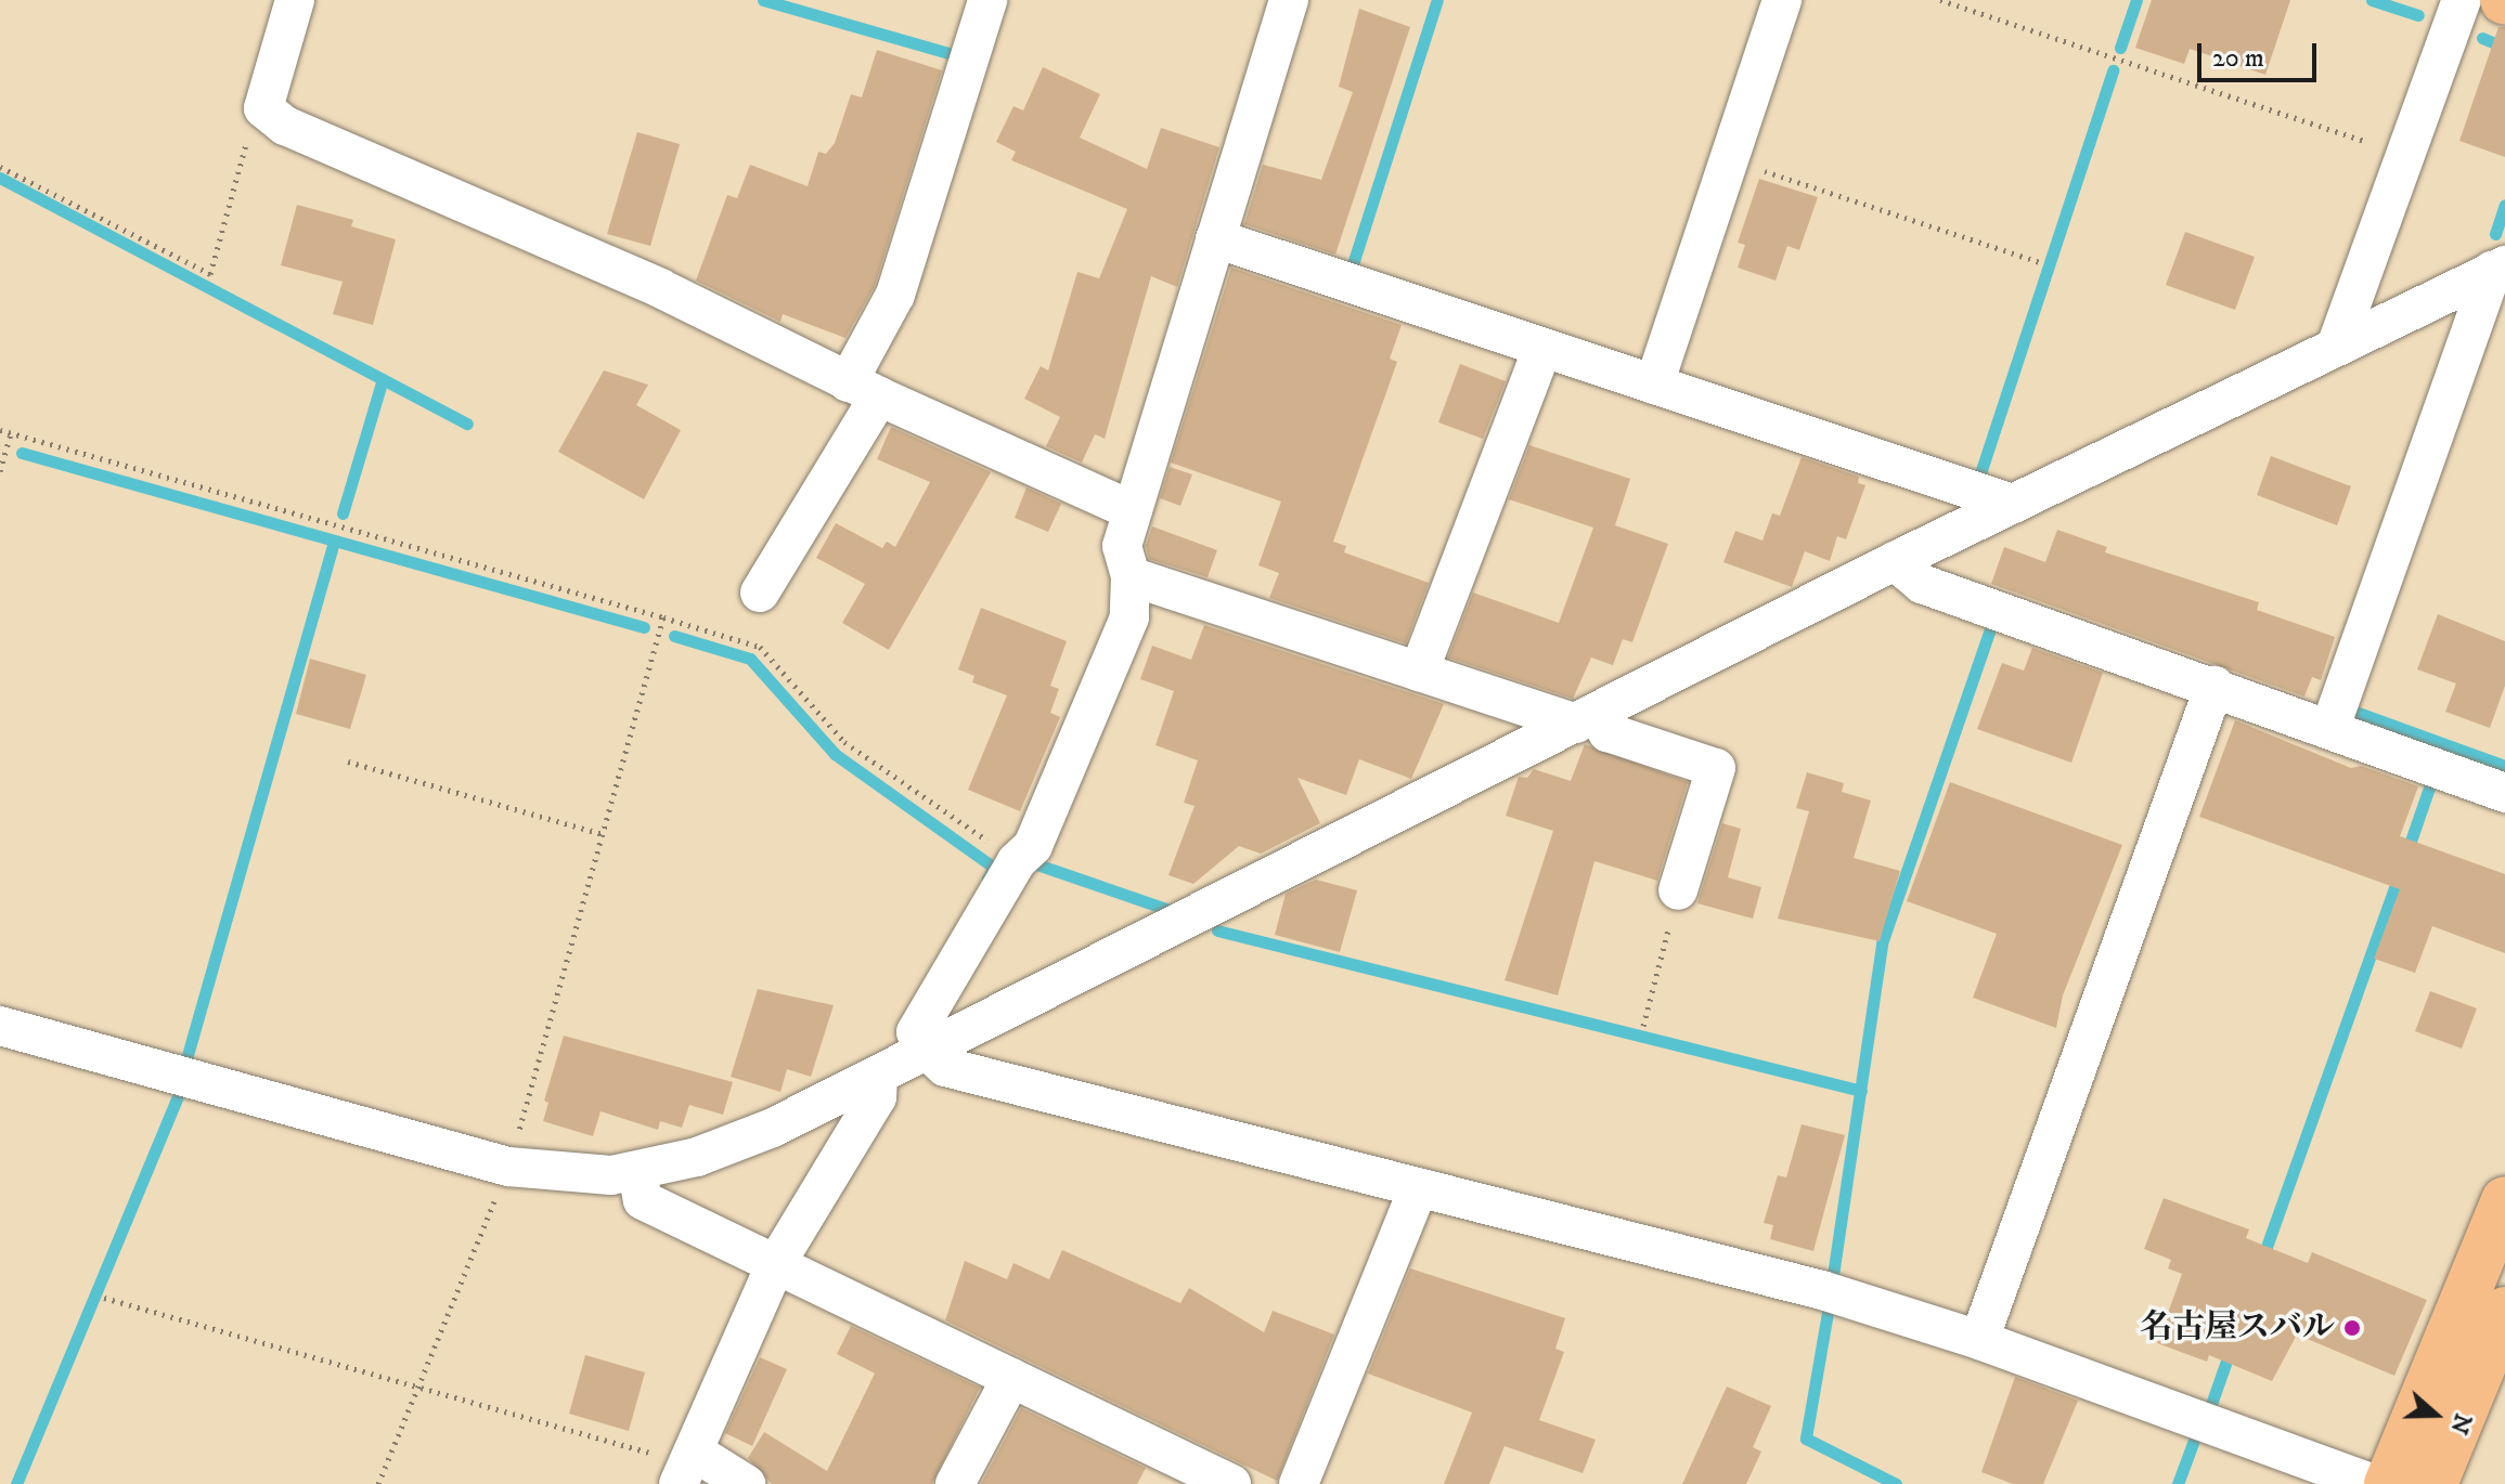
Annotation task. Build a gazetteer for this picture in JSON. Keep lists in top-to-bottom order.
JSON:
{
  "places": ["名古屋スバル"],
  "scale_bar": "20 m",
  "north": "right"
}
